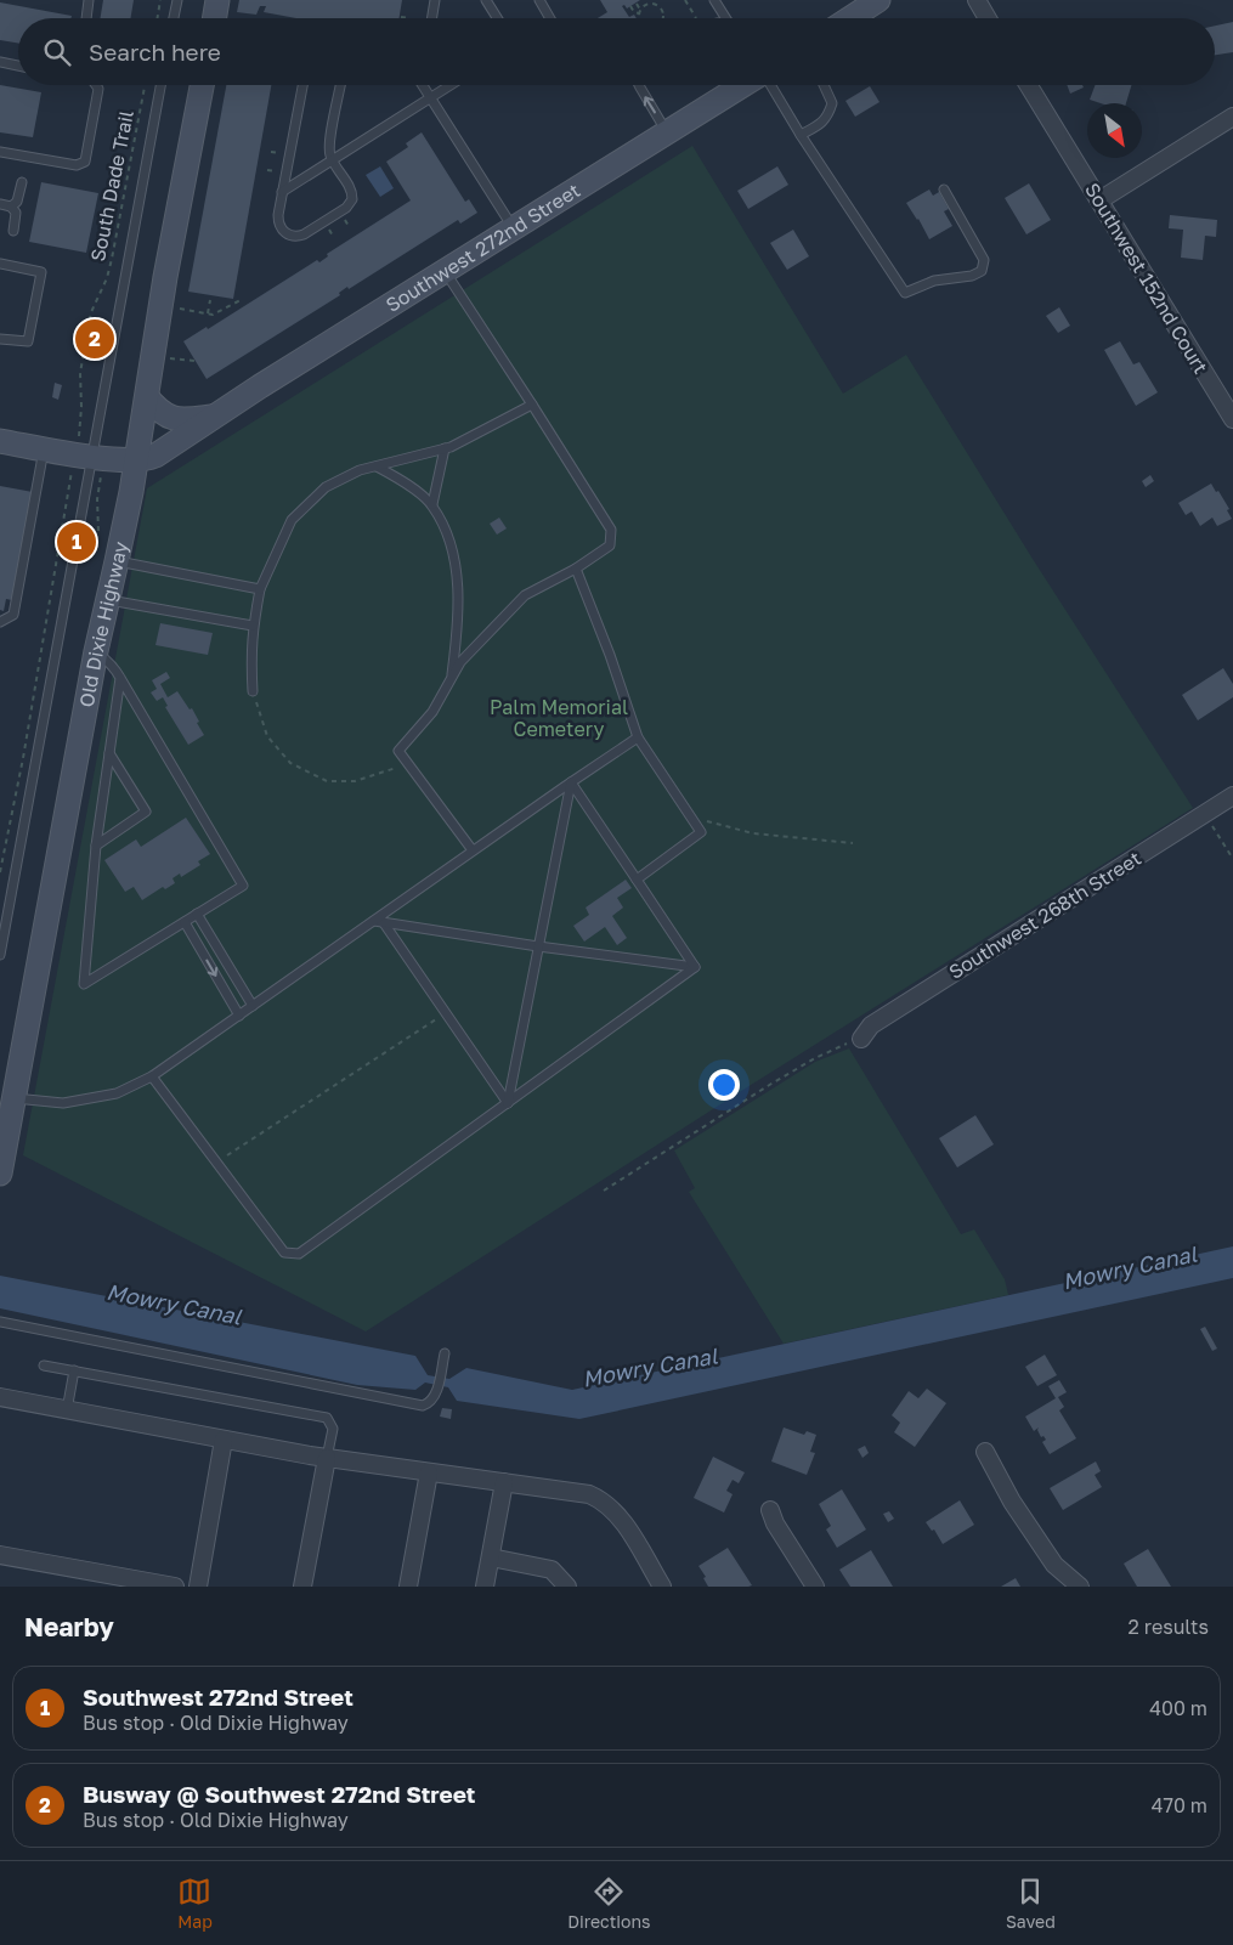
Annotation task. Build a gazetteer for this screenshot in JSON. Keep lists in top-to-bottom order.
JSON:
{
  "streets": {
    "street": [
      "Southwest 272nd Street",
      "Southwest 152nd Court",
      "Old Dixie Highway",
      "Southwest 268th Street"
    ],
    "path": ["South Dade Trail"]
  },
  "crossings": [
    ["South Dade Trail", "Southwest 272nd Street"],
    ["Southwest 272nd Street", "Old Dixie Highway"]
  ],
  "water": ["Mowry Canal"],
  "parks": ["Palm Memorial Cemetery"],
  "north": "bottom right",
  "page": {
    "search": "Search here",
    "pins": ["2", "1"],
    "heading": ["Nearby", "2 results"],
    "list": [
      {
        "mark": "1",
        "name": "Southwest 272nd Street",
        "note": "Bus stop · Old Dixie Highway",
        "value": "400 m"
      },
      {
        "mark": "2",
        "name": "Busway @ Southwest 272nd Street",
        "note": "Bus stop · Old Dixie Highway",
        "value": "470 m"
      }
    ],
    "nav": ["Map", "Directions", "Saved"]
  }
}
